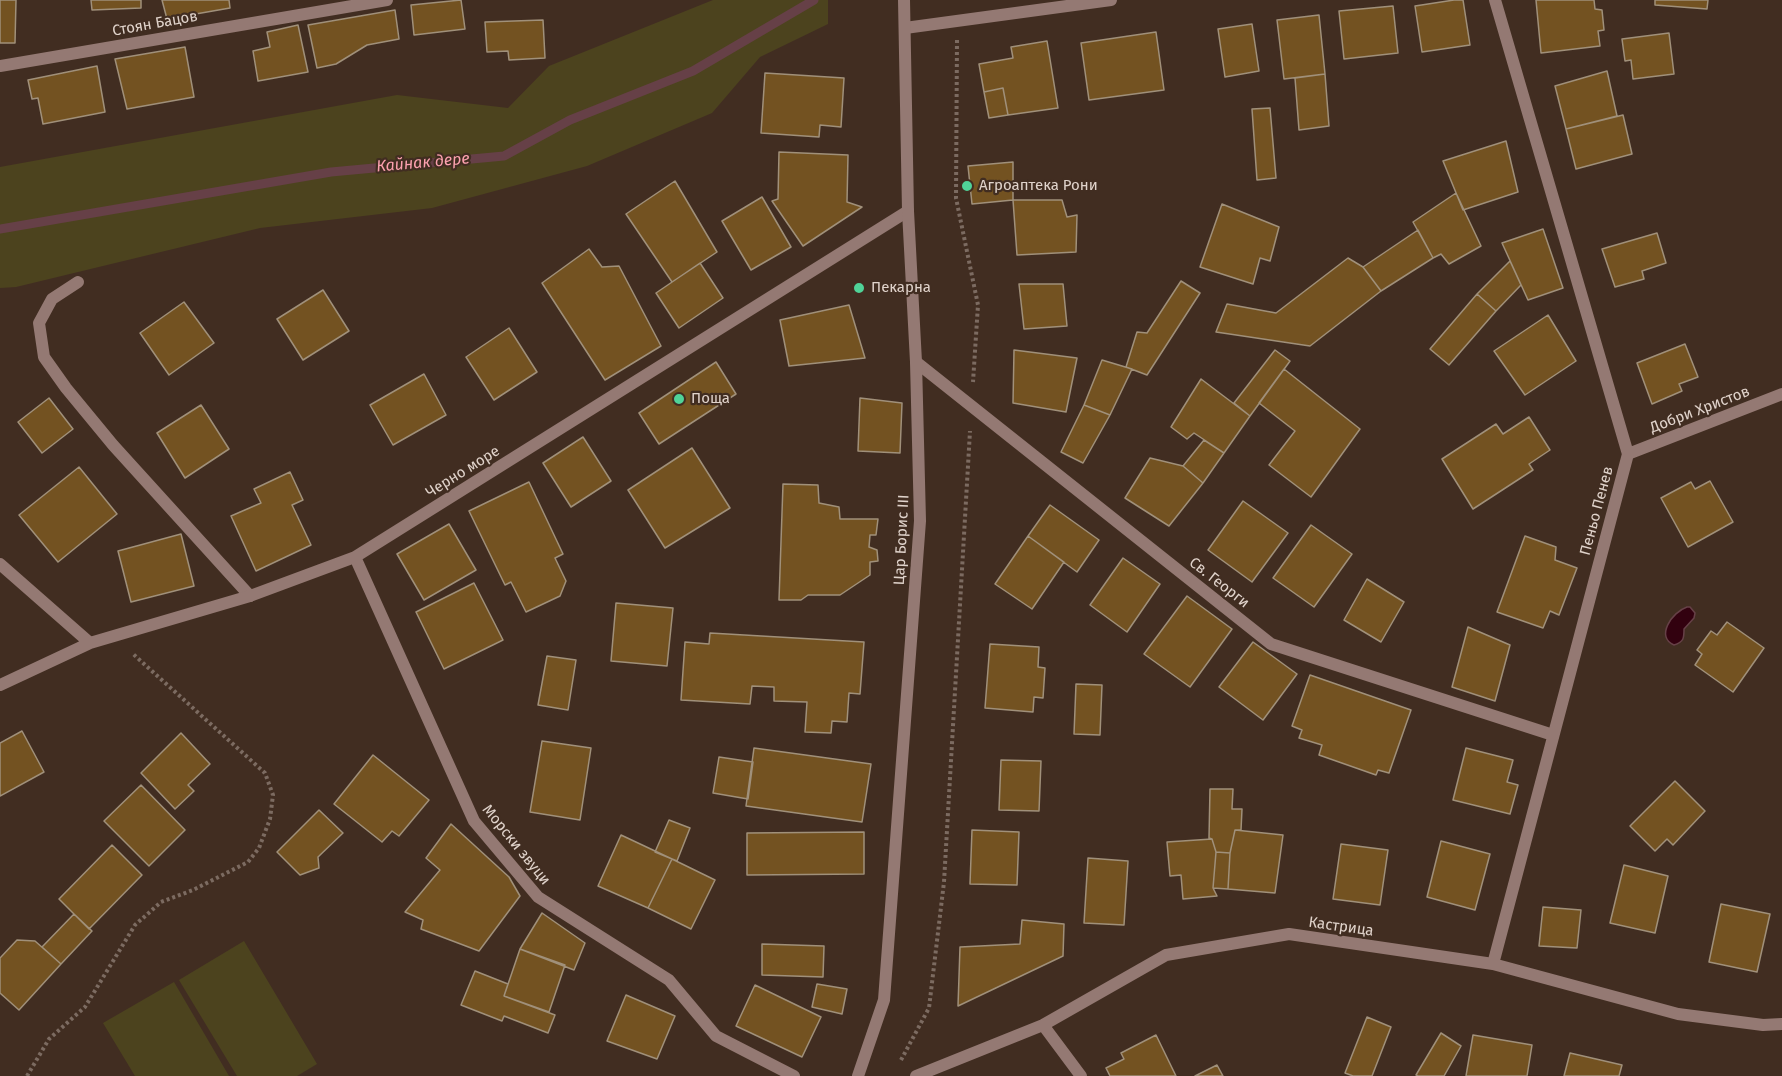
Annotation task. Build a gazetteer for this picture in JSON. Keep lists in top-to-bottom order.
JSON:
{
  "streets": {
    "street": [
      "Стоян Бацов",
      "Добри Христов",
      "Черно море",
      "Пеньо Пенев",
      "Цар Борис III",
      "Св. Георги",
      "Морски звуци",
      "Кастрица"
    ]
  },
  "crossings": [
    ["Добри Христов", "Пеньо Пенев"],
    ["Черно море", "Цар Борис III"],
    ["Черно море", "Морски звуци"],
    ["Пеньо Пенев", "Св. Георги"],
    ["Пеньо Пенев", "Кастрица"],
    ["Цар Борис III", "Св. Георги"]
  ],
  "water": ["Кайнак дере"],
  "places": ["Агроаптека Рони", "Пекарна", "Поща"]
}
